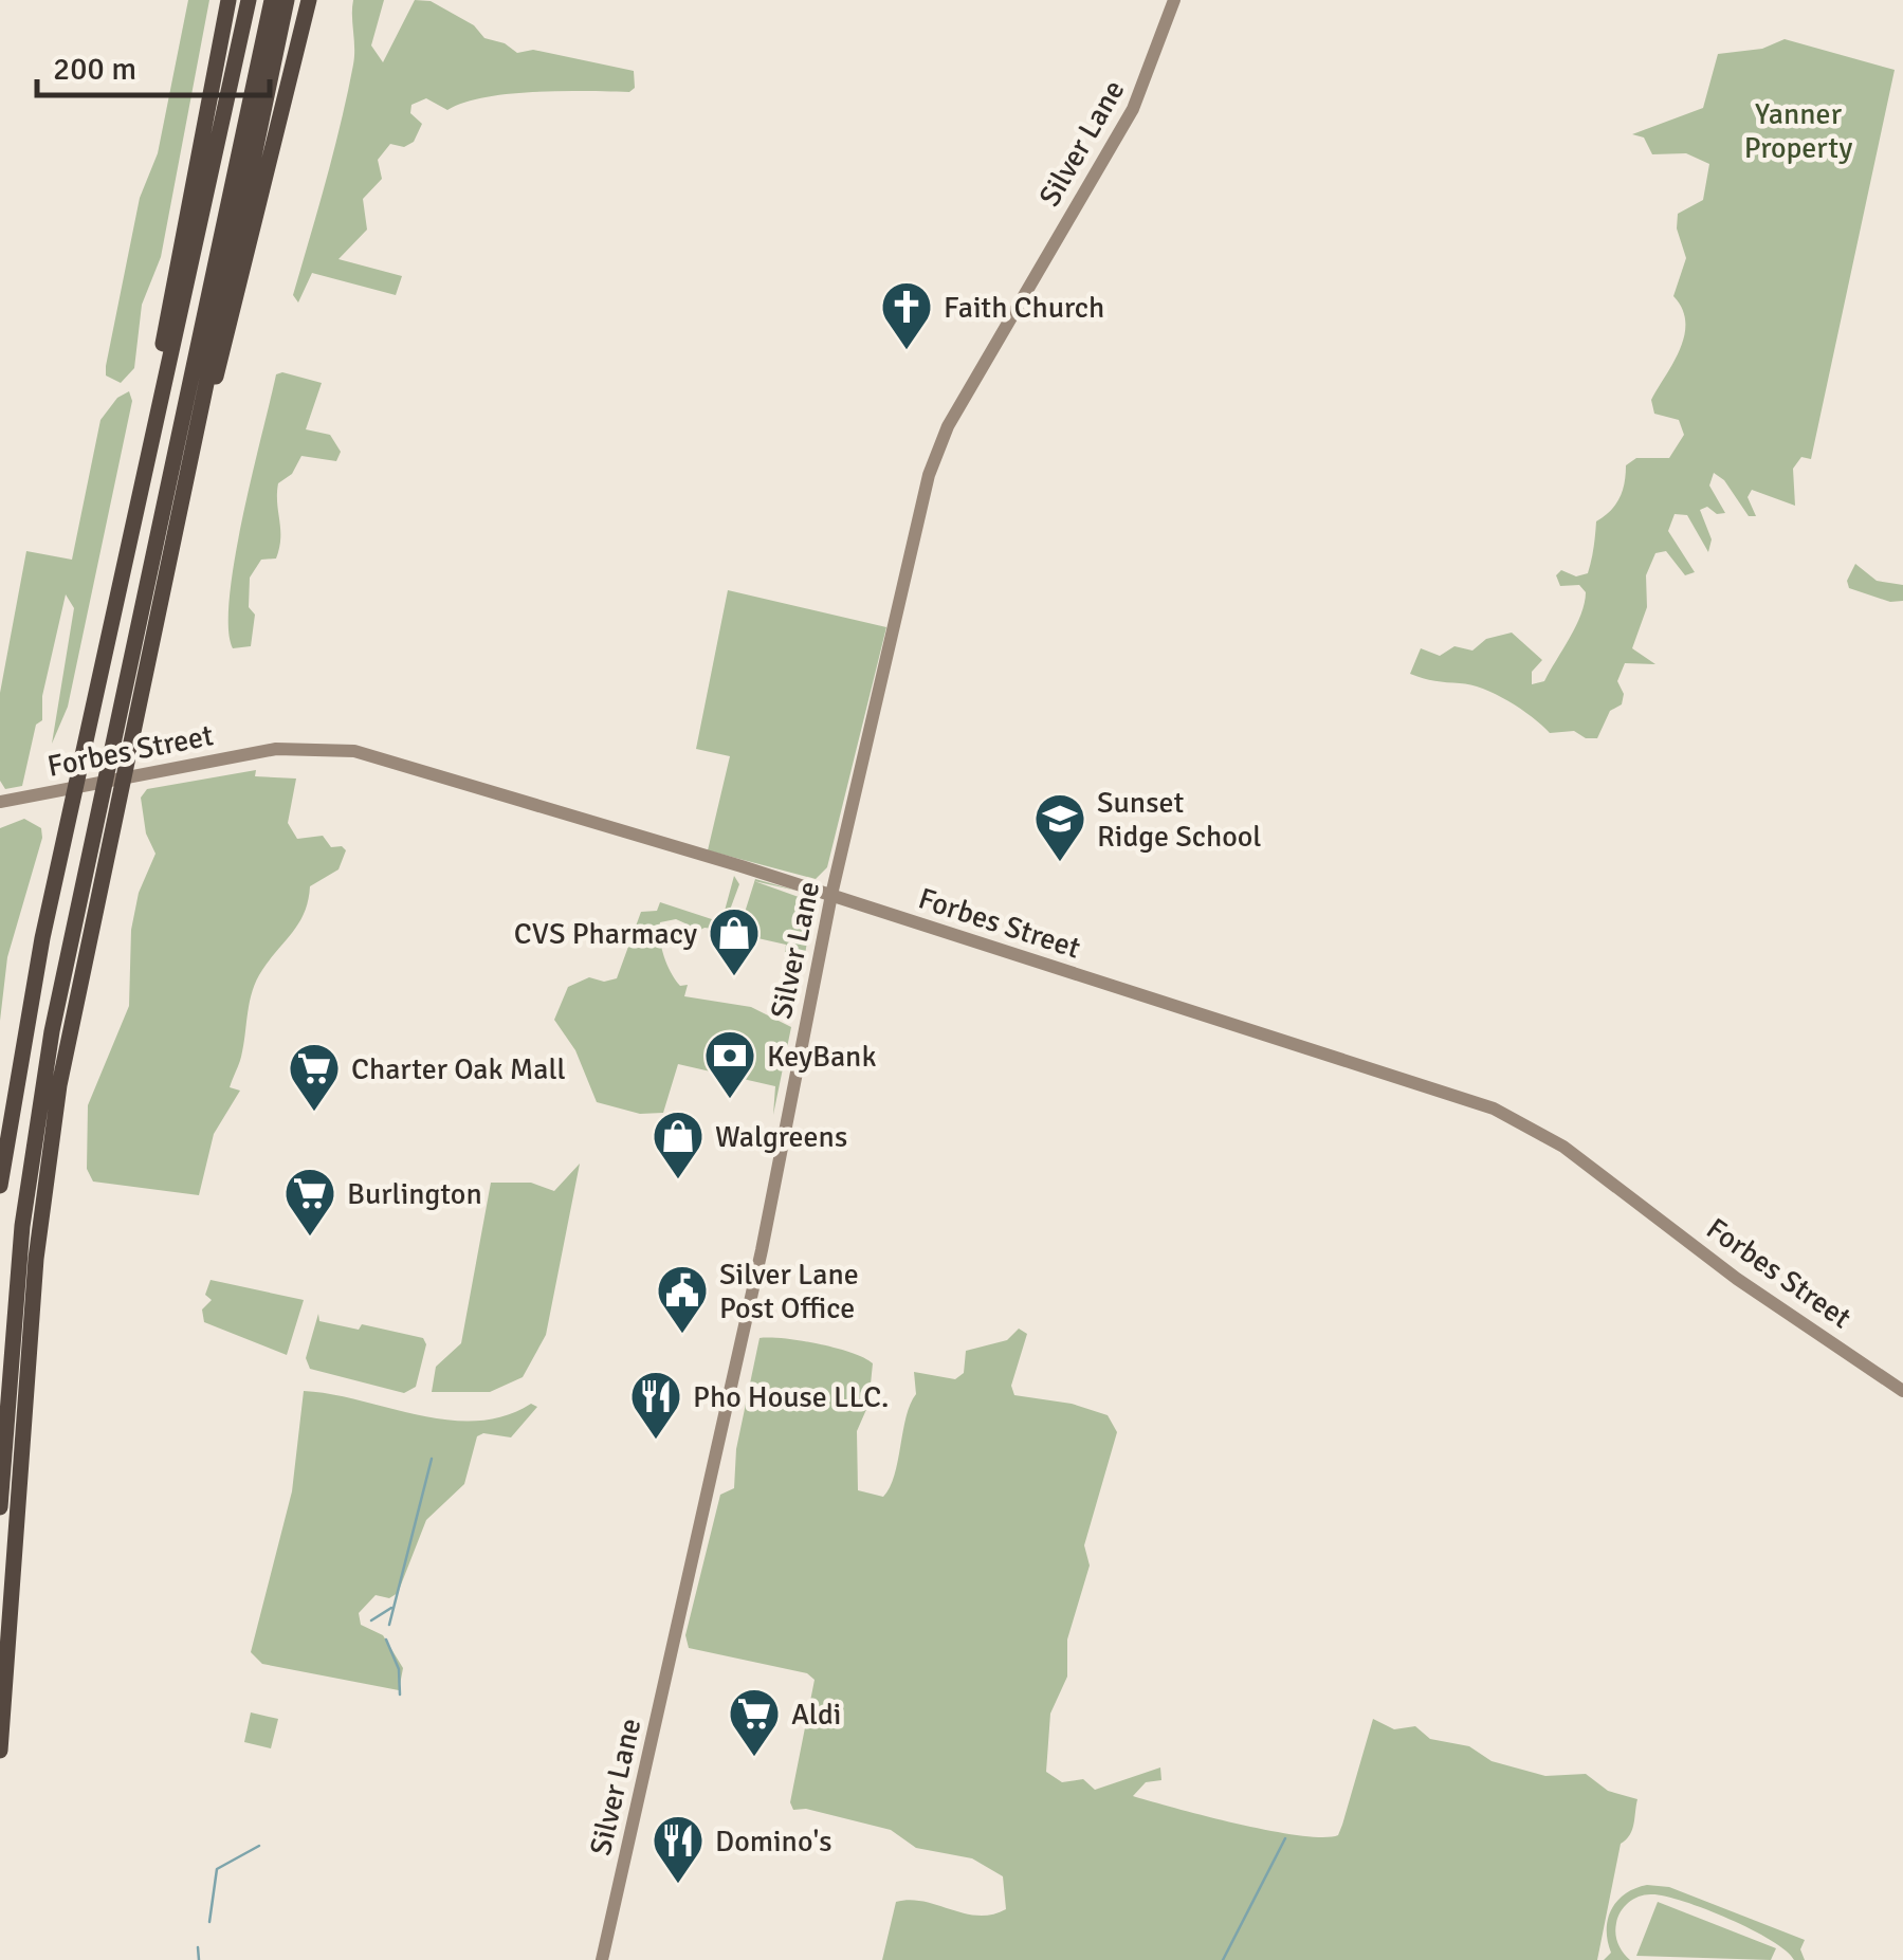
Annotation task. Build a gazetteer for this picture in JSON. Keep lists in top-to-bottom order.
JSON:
{
  "streets": {
    "main road": ["Silver Lane", "Forbes Street"]
  },
  "crossings": [
    ["Silver Lane", "Forbes Street"]
  ],
  "parks": ["Yanner Property"],
  "places": {
    "church": ["Faith Church"],
    "school or university": ["Sunset Ridge School"],
    "shop": ["CVS Pharmacy", "Walgreens"],
    "bank": ["KeyBank"],
    "supermarket": ["Charter Oak Mall", "Burlington", "Aldi"],
    "public building": ["Silver Lane Post Office"],
    "restaurant": ["Pho House LLC.", "Domino's"]
  },
  "scale_bar": "200 m"
}
